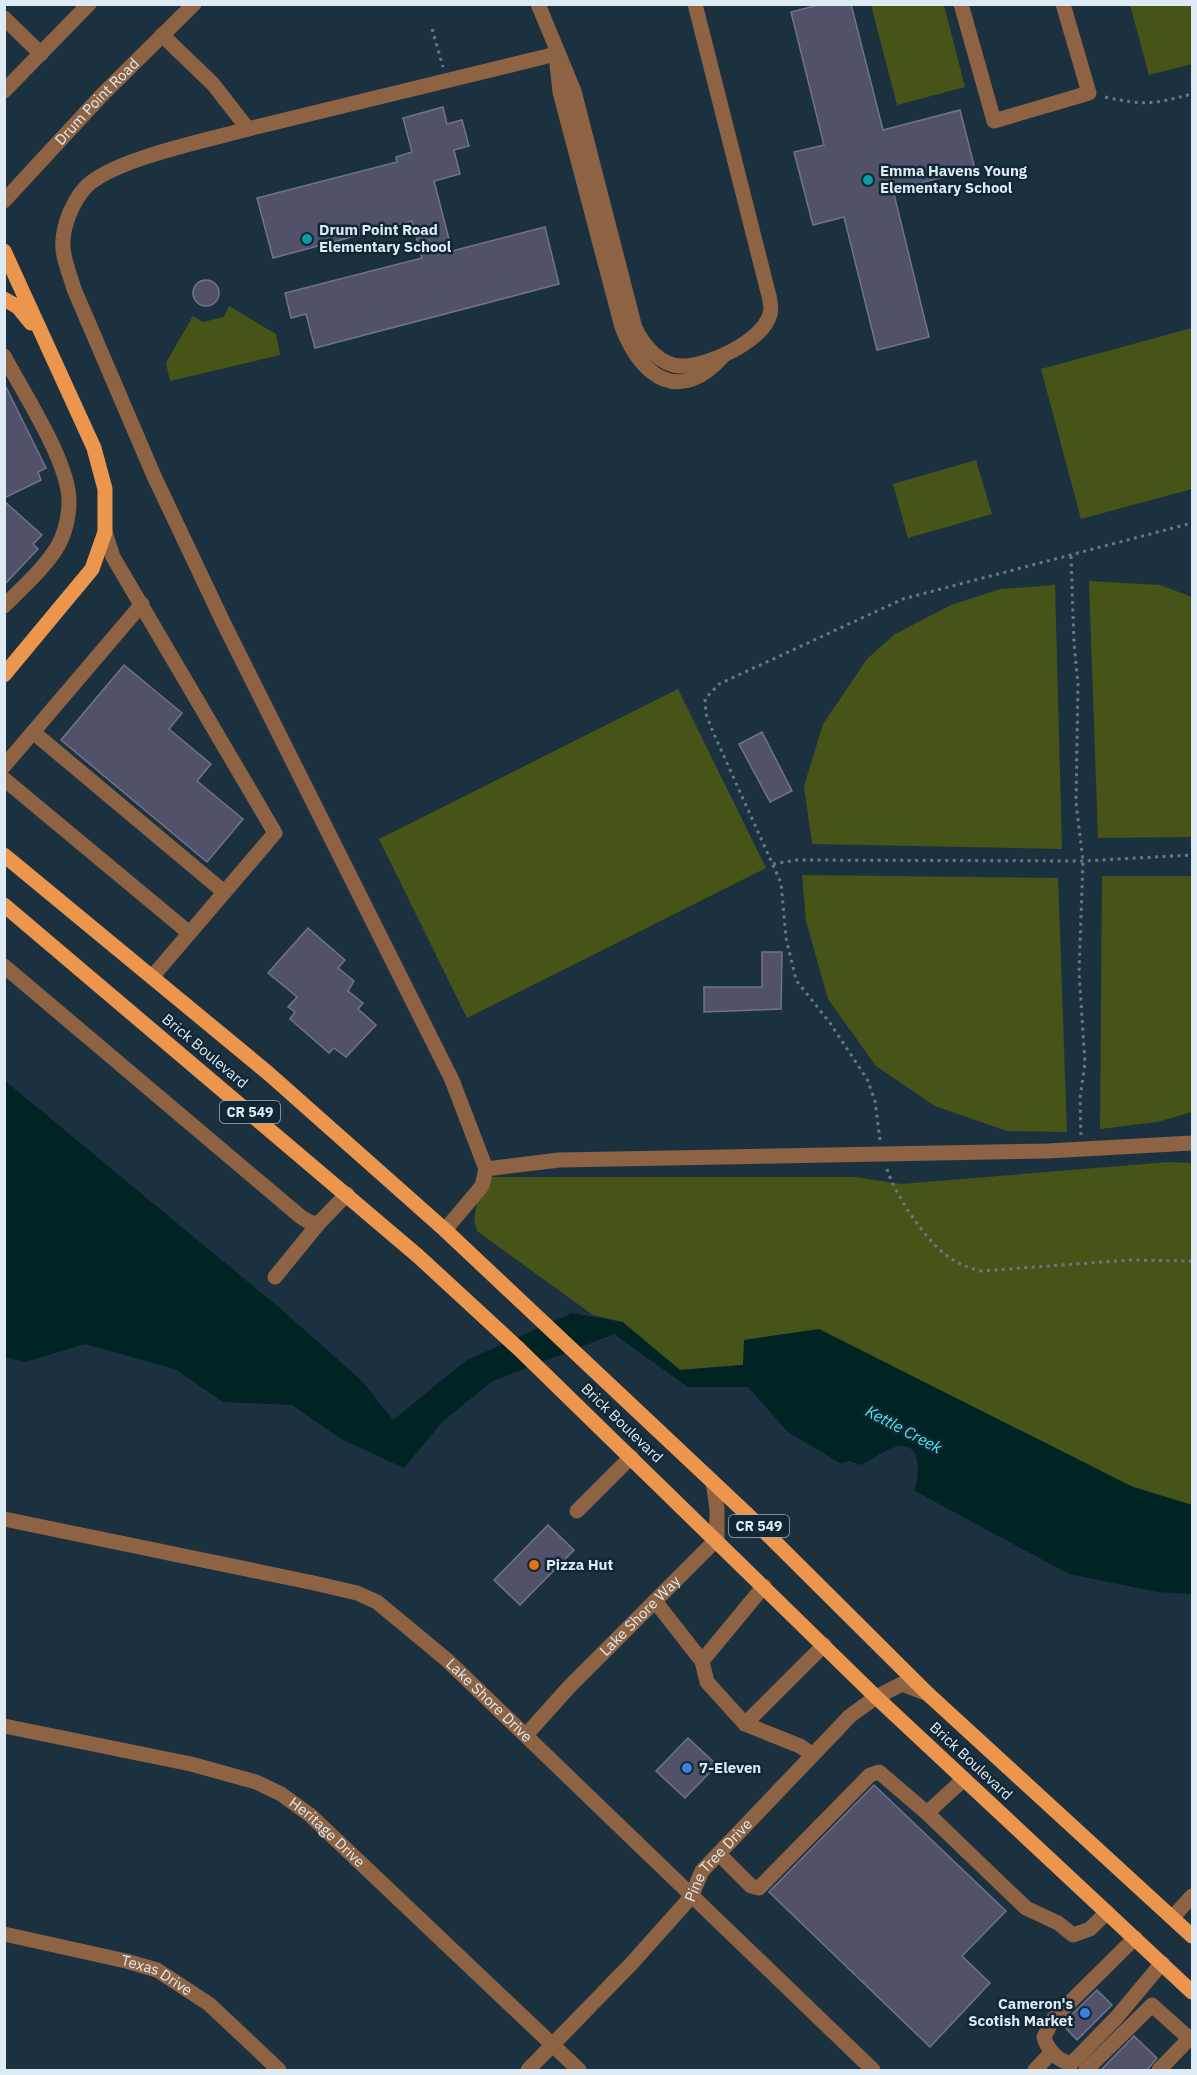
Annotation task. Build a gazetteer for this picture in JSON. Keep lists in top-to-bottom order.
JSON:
{
  "streets": {
    "main road": ["Brick Boulevard", "CR 549"],
    "street": [
      "Drum Point Road",
      "Lake Shore Way",
      "Lake Shore Drive",
      "Heritage Drive",
      "Pine Tree Drive",
      "Texas Drive"
    ]
  },
  "crossings": [
    ["Brick Boulevard", "Lake Shore Way"],
    ["Brick Boulevard", "Pine Tree Drive"],
    ["Lake Shore Way", "Lake Shore Drive"],
    ["Lake Shore Drive", "Pine Tree Drive"],
    ["Heritage Drive", "Pine Tree Drive"]
  ],
  "water": ["Kettle Creek"],
  "places": [
    "Emma Havens Young Elementary School",
    "Drum Point Road Elementary School",
    "Pizza Hut",
    "7-Eleven",
    "Cameron's Scotish Market"
  ]
}
